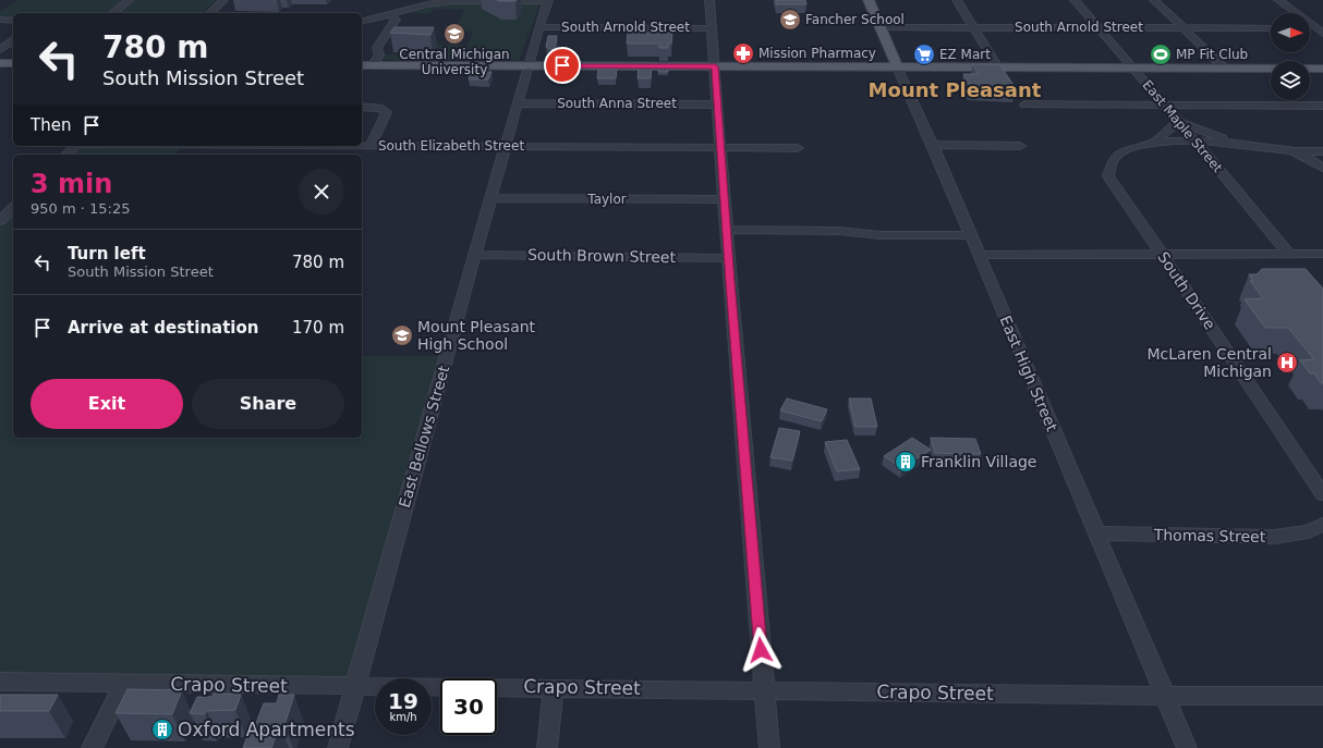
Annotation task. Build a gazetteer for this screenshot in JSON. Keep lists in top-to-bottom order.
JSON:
{
  "streets": {
    "main road": ["East High Street"],
    "street": [
      "South Arnold Street",
      "South Anna Street",
      "East Maple Street",
      "South Elizabeth Street",
      "Taylor",
      "South Brown Street",
      "South Drive",
      "East Bellows Street",
      "Thomas Street",
      "Crapo Street"
    ]
  },
  "crossings": [
    ["South Arnold Street", "East Maple Street"],
    ["South Arnold Street", "East High Street"],
    ["South Arnold Street", "East Bellows Street"],
    ["South Anna Street", "East Bellows Street"],
    ["East Maple Street", "South Drive"],
    ["South Elizabeth Street", "East Bellows Street"],
    ["Taylor", "East Bellows Street"],
    ["South Brown Street", "East Bellows Street"],
    ["East High Street", "Thomas Street"],
    ["East High Street", "Crapo Street"],
    ["East Bellows Street", "Crapo Street"]
  ],
  "districts": ["Mount Pleasant"],
  "places": {
    "school or university": ["Fancher School", "Central Michigan University", "Mount Pleasant High School"],
    "pharmacy": ["Mission Pharmacy"],
    "supermarket": ["EZ Mart"],
    "sports": ["MP Fit Club"],
    "hospital": ["McLaren Central Michigan"],
    "building": ["Franklin Village", "Oxford Apartments"]
  },
  "north": "right",
  "page": {
    "turn": ["780 m", "South Mission Street"],
    "then": "Then",
    "heading": ["3 min", "950 m · 15:25"],
    "list": [
      {
        "name": "Turn left",
        "note": "South Mission Street",
        "value": "780 m"
      },
      {
        "name": "Arrive at destination",
        "value": "170 m"
      }
    ],
    "buttons": ["Exit", "Share"],
    "speed": "19 km/h",
    "limit": "30"
  }
}
